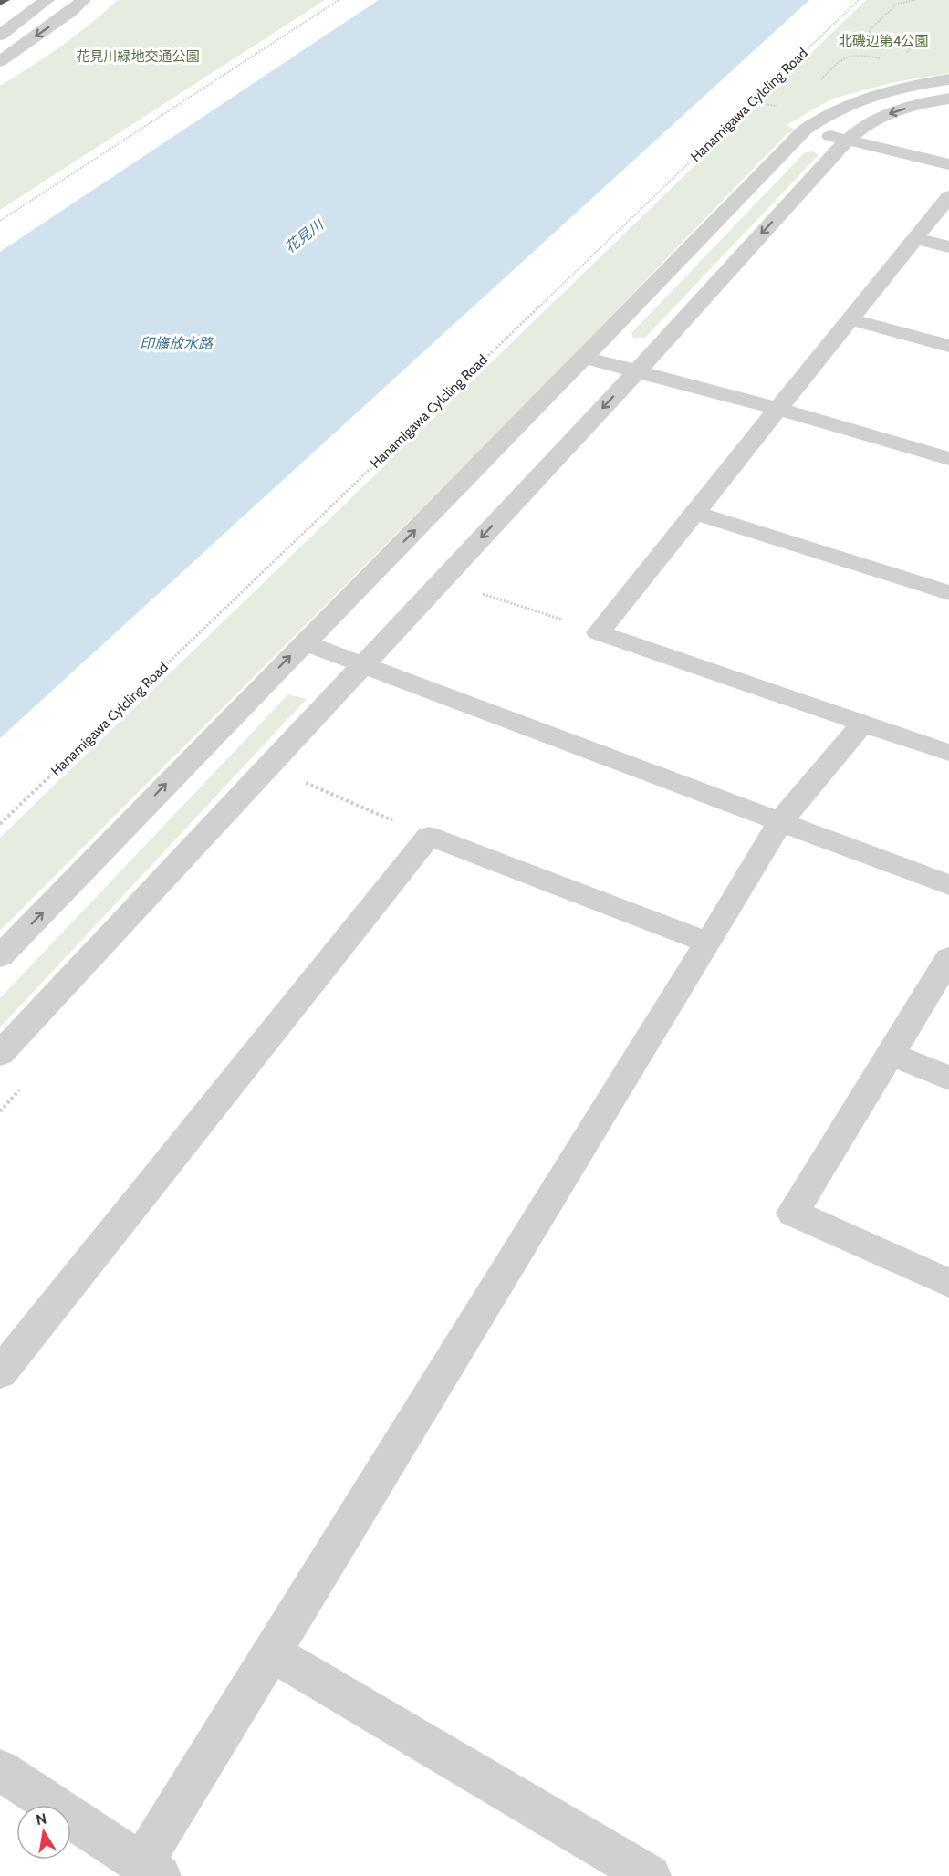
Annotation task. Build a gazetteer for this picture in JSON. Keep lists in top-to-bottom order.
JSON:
{
  "streets": {
    "path": ["Hanamigawa Cylcling Road"]
  },
  "water": ["花見川", "印旛放水路"],
  "parks": ["北磯辺第4公園", "花見川緑地交通公園"],
  "north": "top"
}
